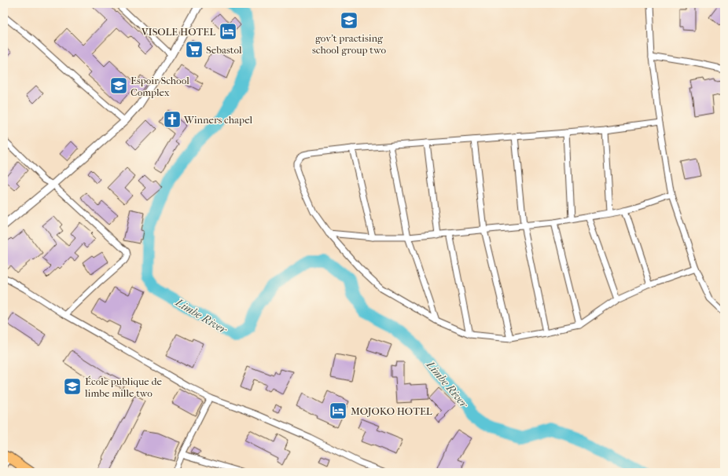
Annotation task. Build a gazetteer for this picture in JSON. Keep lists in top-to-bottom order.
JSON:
{
  "water": ["Limbe River"],
  "places": {
    "school or university": ["gov't practising school group two", "Espoir School Complex", "École publique de limbe mille two"],
    "hotel": ["VISOLE HOTEL", "MOJOKO HOTEL"],
    "supermarket": ["Sebastol"],
    "church": ["Winners chapel"]
  }
}
